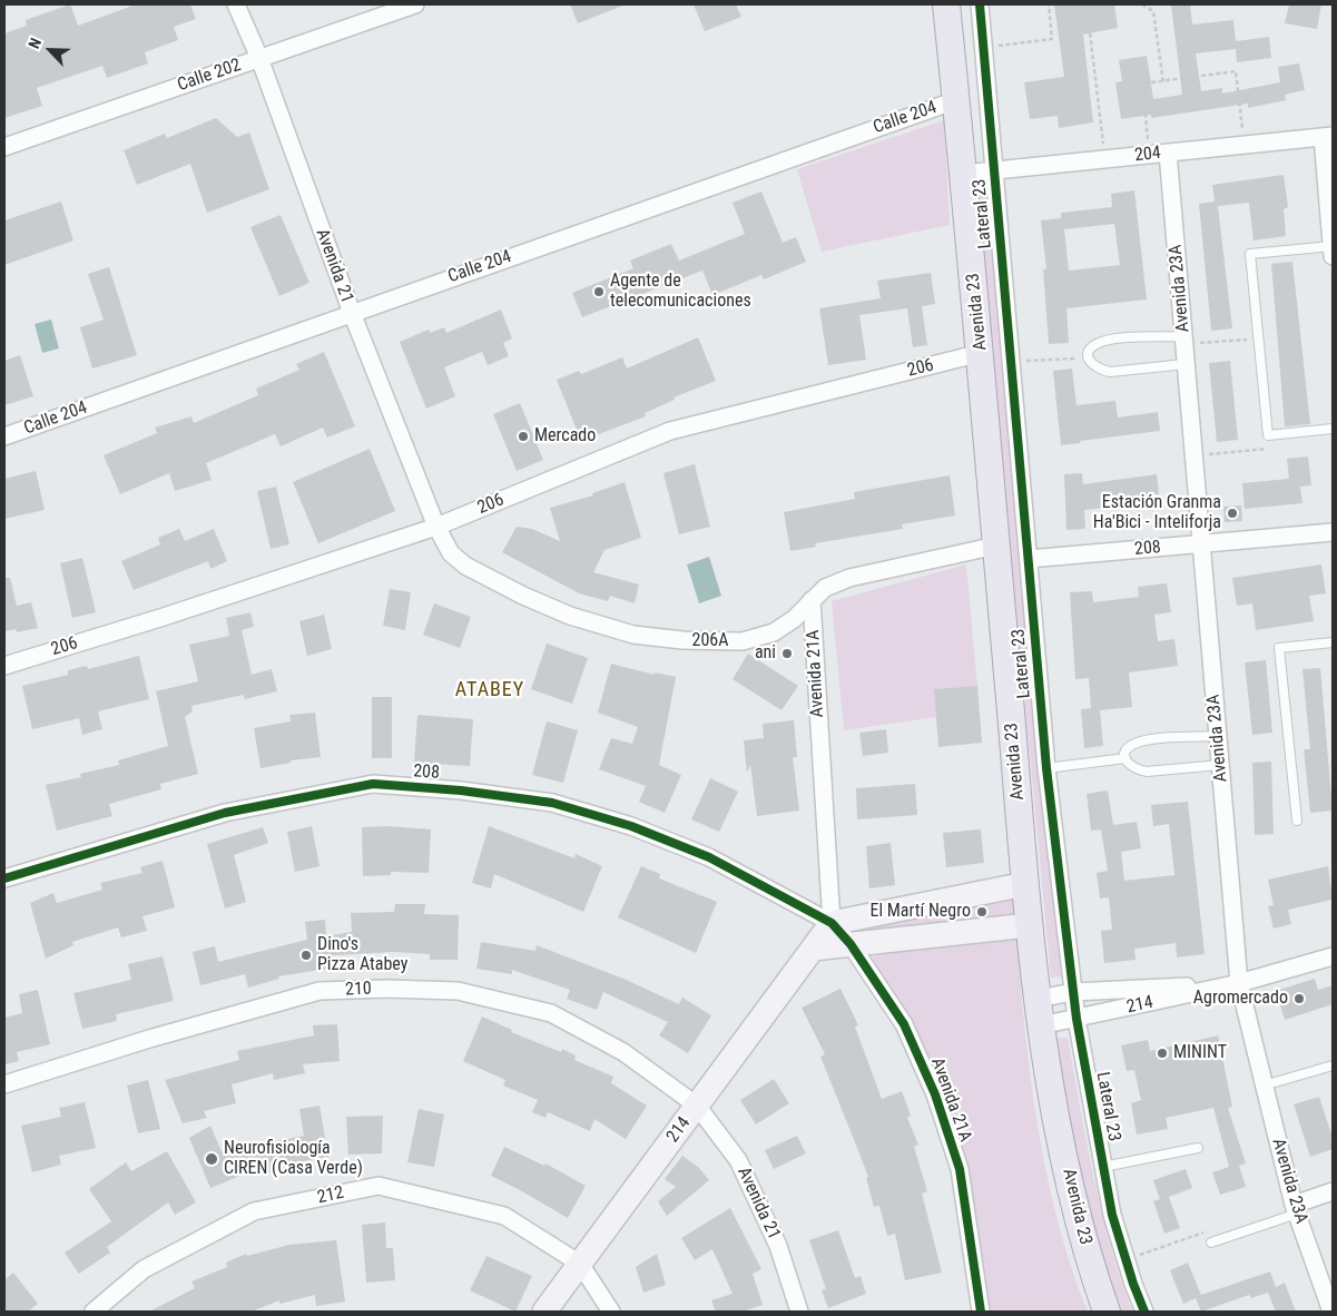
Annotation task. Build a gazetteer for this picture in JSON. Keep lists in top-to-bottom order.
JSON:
{
  "streets": {
    "main road": ["Avenida 23"],
    "street": [
      "Calle 202",
      "Calle 204",
      "204",
      "Lateral 23",
      "Avenida 21",
      "Avenida 23A",
      "206",
      "208",
      "206A",
      "Avenida 21A",
      "210",
      "214",
      "212"
    ]
  },
  "crossings": [
    ["Calle 202", "Avenida 21"],
    ["Calle 204", "Avenida 21"],
    ["Calle 204", "Avenida 23"],
    ["204", "Lateral 23"],
    ["204", "Avenida 23A"],
    ["204", "Avenida 23"],
    ["Lateral 23", "208"],
    ["Lateral 23", "214"],
    ["Avenida 21", "206"],
    ["Avenida 21", "206A"],
    ["Avenida 21", "210"],
    ["Avenida 21", "214"],
    ["Avenida 23A", "208"],
    ["Avenida 23A", "214"],
    ["Avenida 23", "206"],
    ["Avenida 23", "206A"],
    ["Avenida 23", "214"],
    ["206", "206A"],
    ["208", "Avenida 21A"],
    ["208", "214"],
    ["206A", "Avenida 21A"],
    ["Avenida 21A", "214"],
    ["210", "214"],
    ["214", "212"]
  ],
  "districts": ["ATABEY"],
  "places": [
    "Agente de telecomunicaciones",
    "Mercado",
    "Estación Granma Ha'Bici - Inteliforja",
    "ani",
    "El Martí Negro",
    "Dino's Pizza Atabey",
    "Agromercado",
    "MININT",
    "Neurofisiología CIREN (Casa Verde)"
  ],
  "north": "top left"
}
